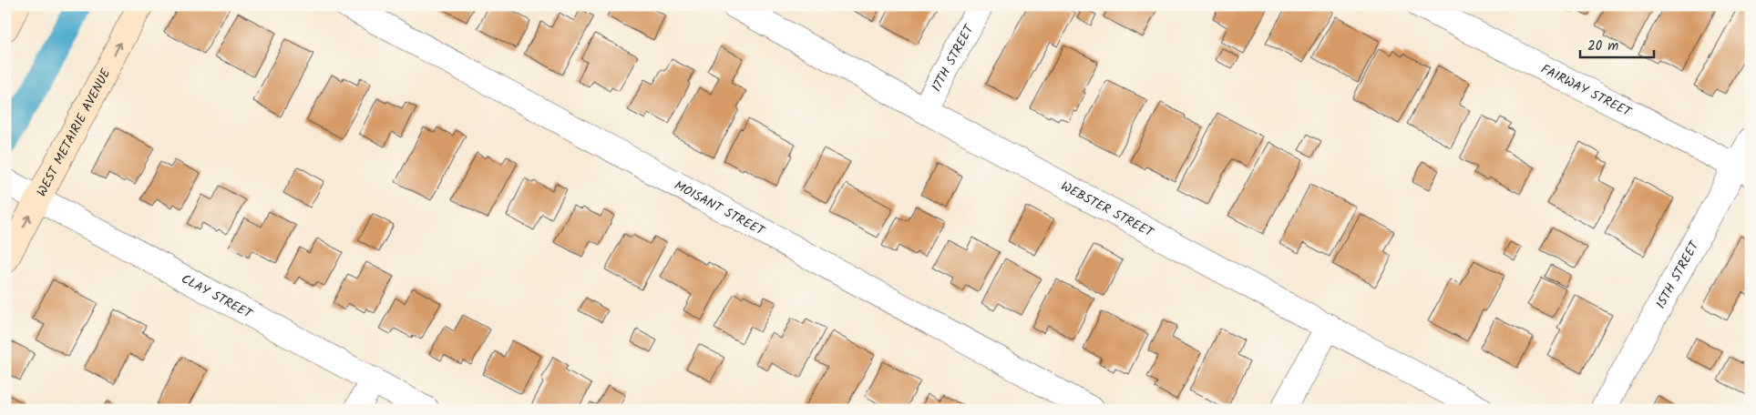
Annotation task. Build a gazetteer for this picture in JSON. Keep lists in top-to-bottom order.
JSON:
{
  "streets": {
    "main road": ["WEST METAIRIE AVENUE"],
    "street": [
      "17TH STREET",
      "FAIRWAY STREET",
      "MOISANT STREET",
      "WEBSTER STREET",
      "15TH STREET",
      "CLAY STREET"
    ]
  },
  "crossings": [
    ["17TH STREET", "WEBSTER STREET"],
    ["FAIRWAY STREET", "15TH STREET"],
    ["WEST METAIRIE AVENUE", "CLAY STREET"]
  ],
  "one_way": ["WEST METAIRIE AVENUE"],
  "scale_bar": "20 m"
}
